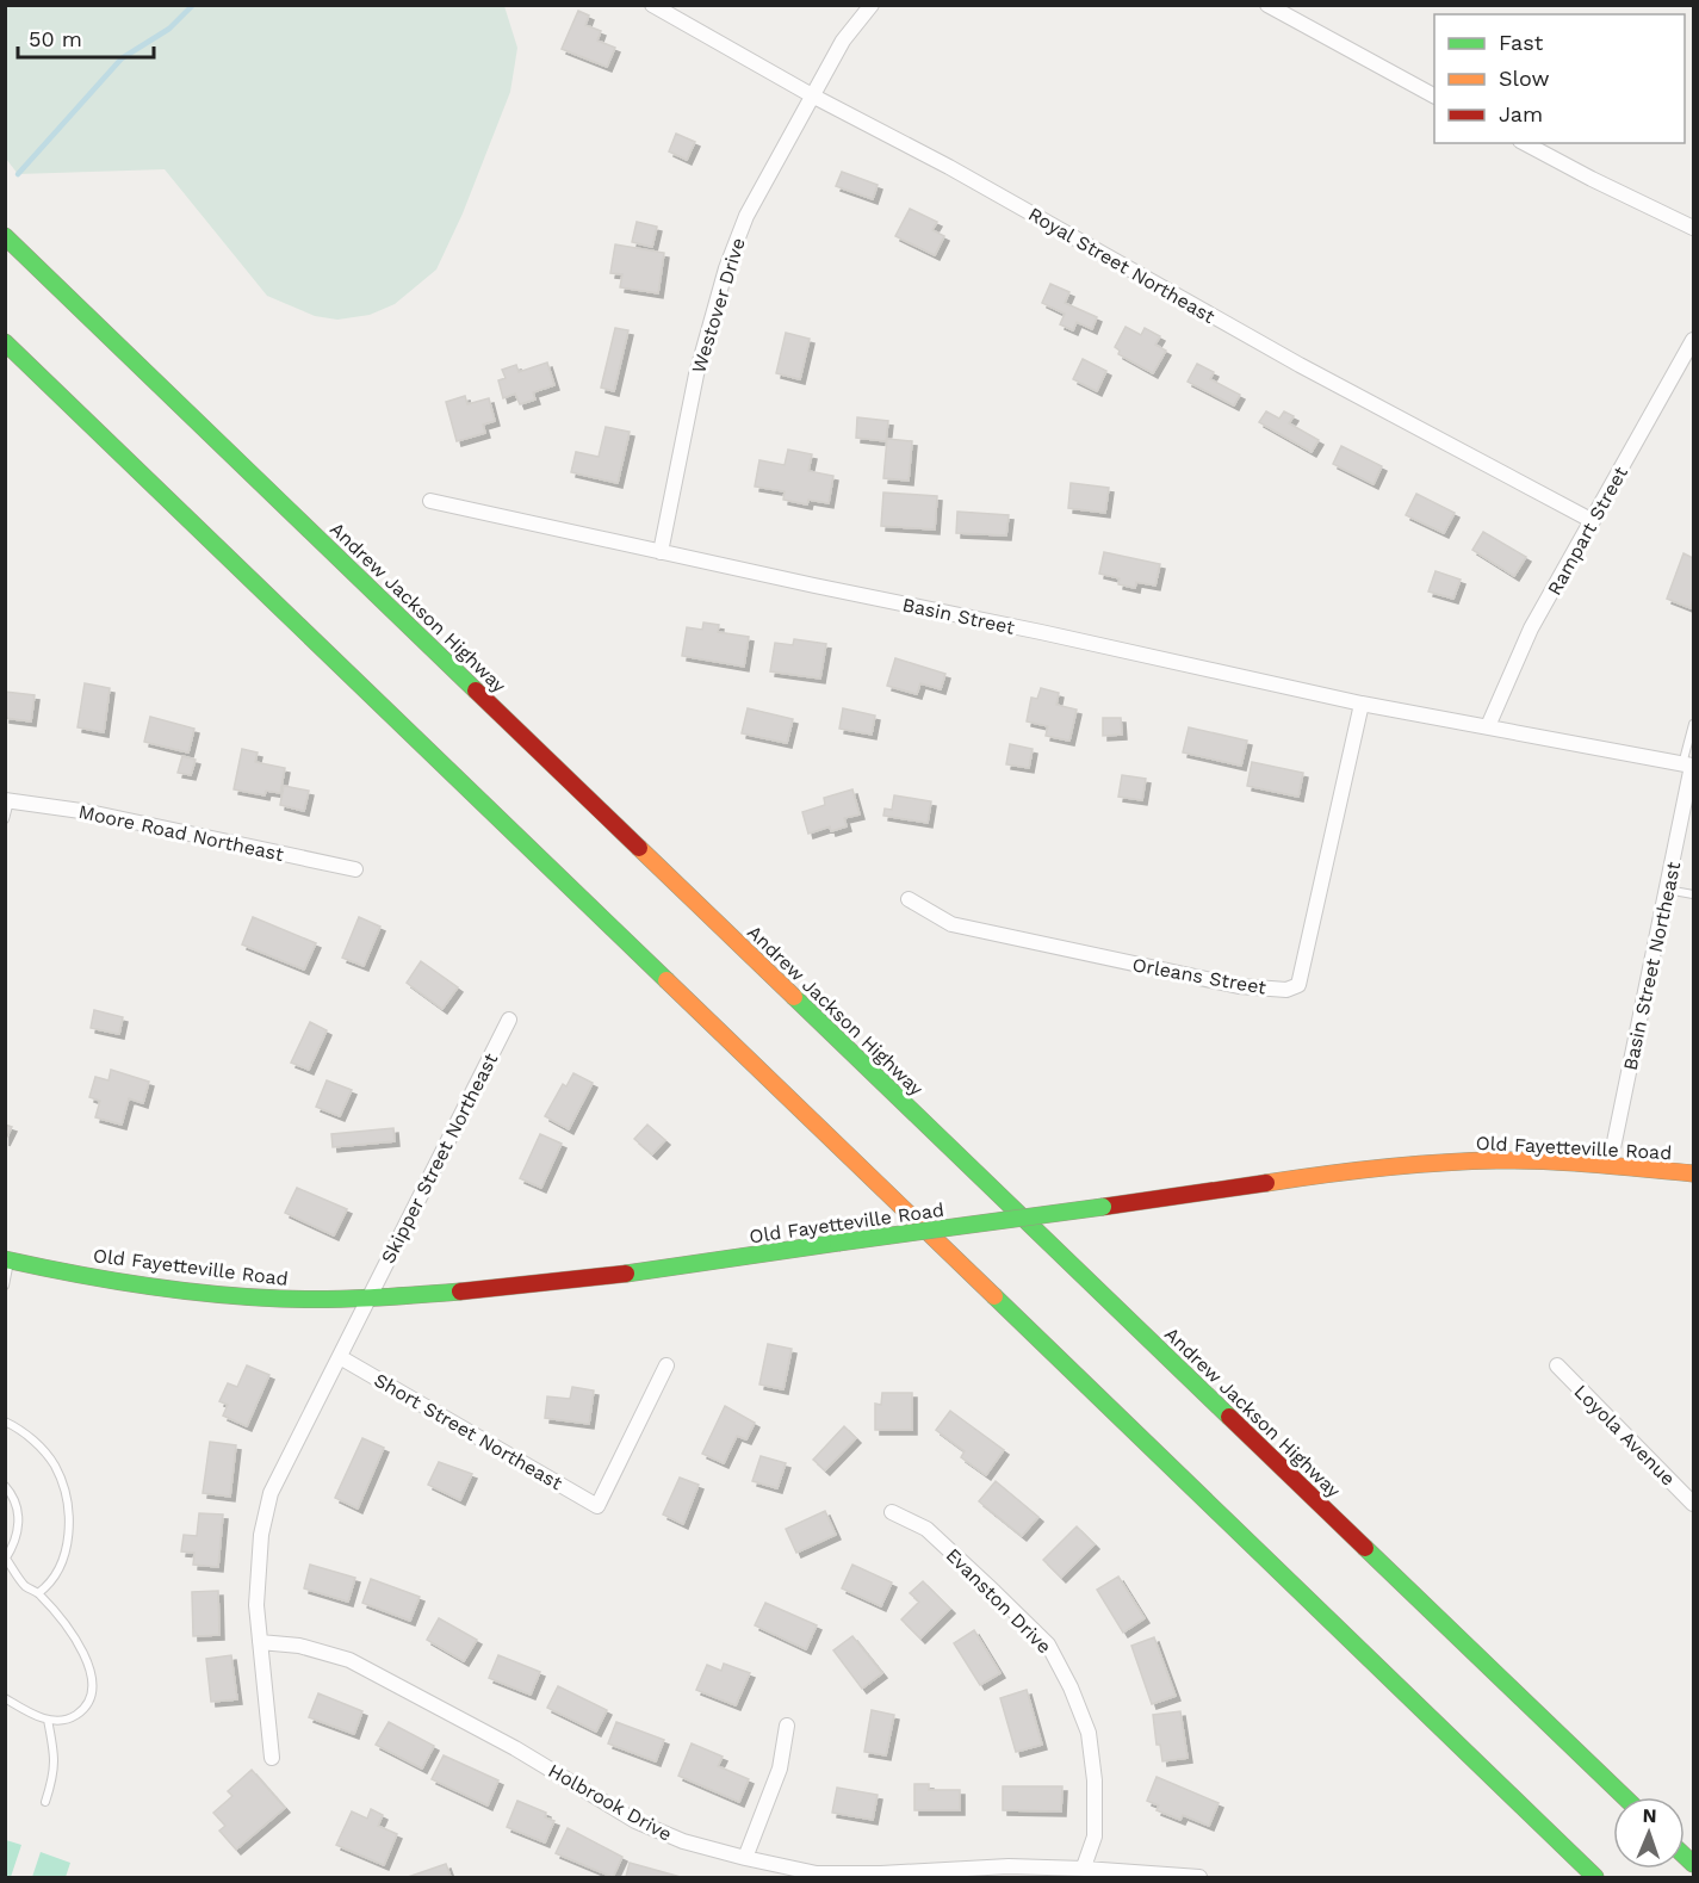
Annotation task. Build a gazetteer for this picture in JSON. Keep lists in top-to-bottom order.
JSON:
{
  "streets": {
    "main road": ["Andrew Jackson Highway", "Old Fayetteville Road"],
    "street": [
      "Royal Street Northeast",
      "Westover Drive",
      "Rampart Street",
      "Basin Street",
      "Moore Road Northeast",
      "Basin Street Northeast",
      "Orleans Street",
      "Skipper Street Northeast",
      "Short Street Northeast",
      "Loyola Avenue",
      "Evanston Drive",
      "Holbrook Drive"
    ]
  },
  "crossings": [
    ["Royal Street Northeast", "Westover Drive"],
    ["Royal Street Northeast", "Rampart Street"],
    ["Westover Drive", "Basin Street"],
    ["Rampart Street", "Basin Street"],
    ["Basin Street", "Basin Street Northeast"],
    ["Basin Street", "Orleans Street"],
    ["Basin Street Northeast", "Old Fayetteville Road"],
    ["Old Fayetteville Road", "Skipper Street Northeast"],
    ["Skipper Street Northeast", "Short Street Northeast"],
    ["Skipper Street Northeast", "Holbrook Drive"],
    ["Evanston Drive", "Holbrook Drive"]
  ],
  "legend": ["Fast", "Slow", "Jam"],
  "scale_bar": "50 m",
  "north": "top"
}
